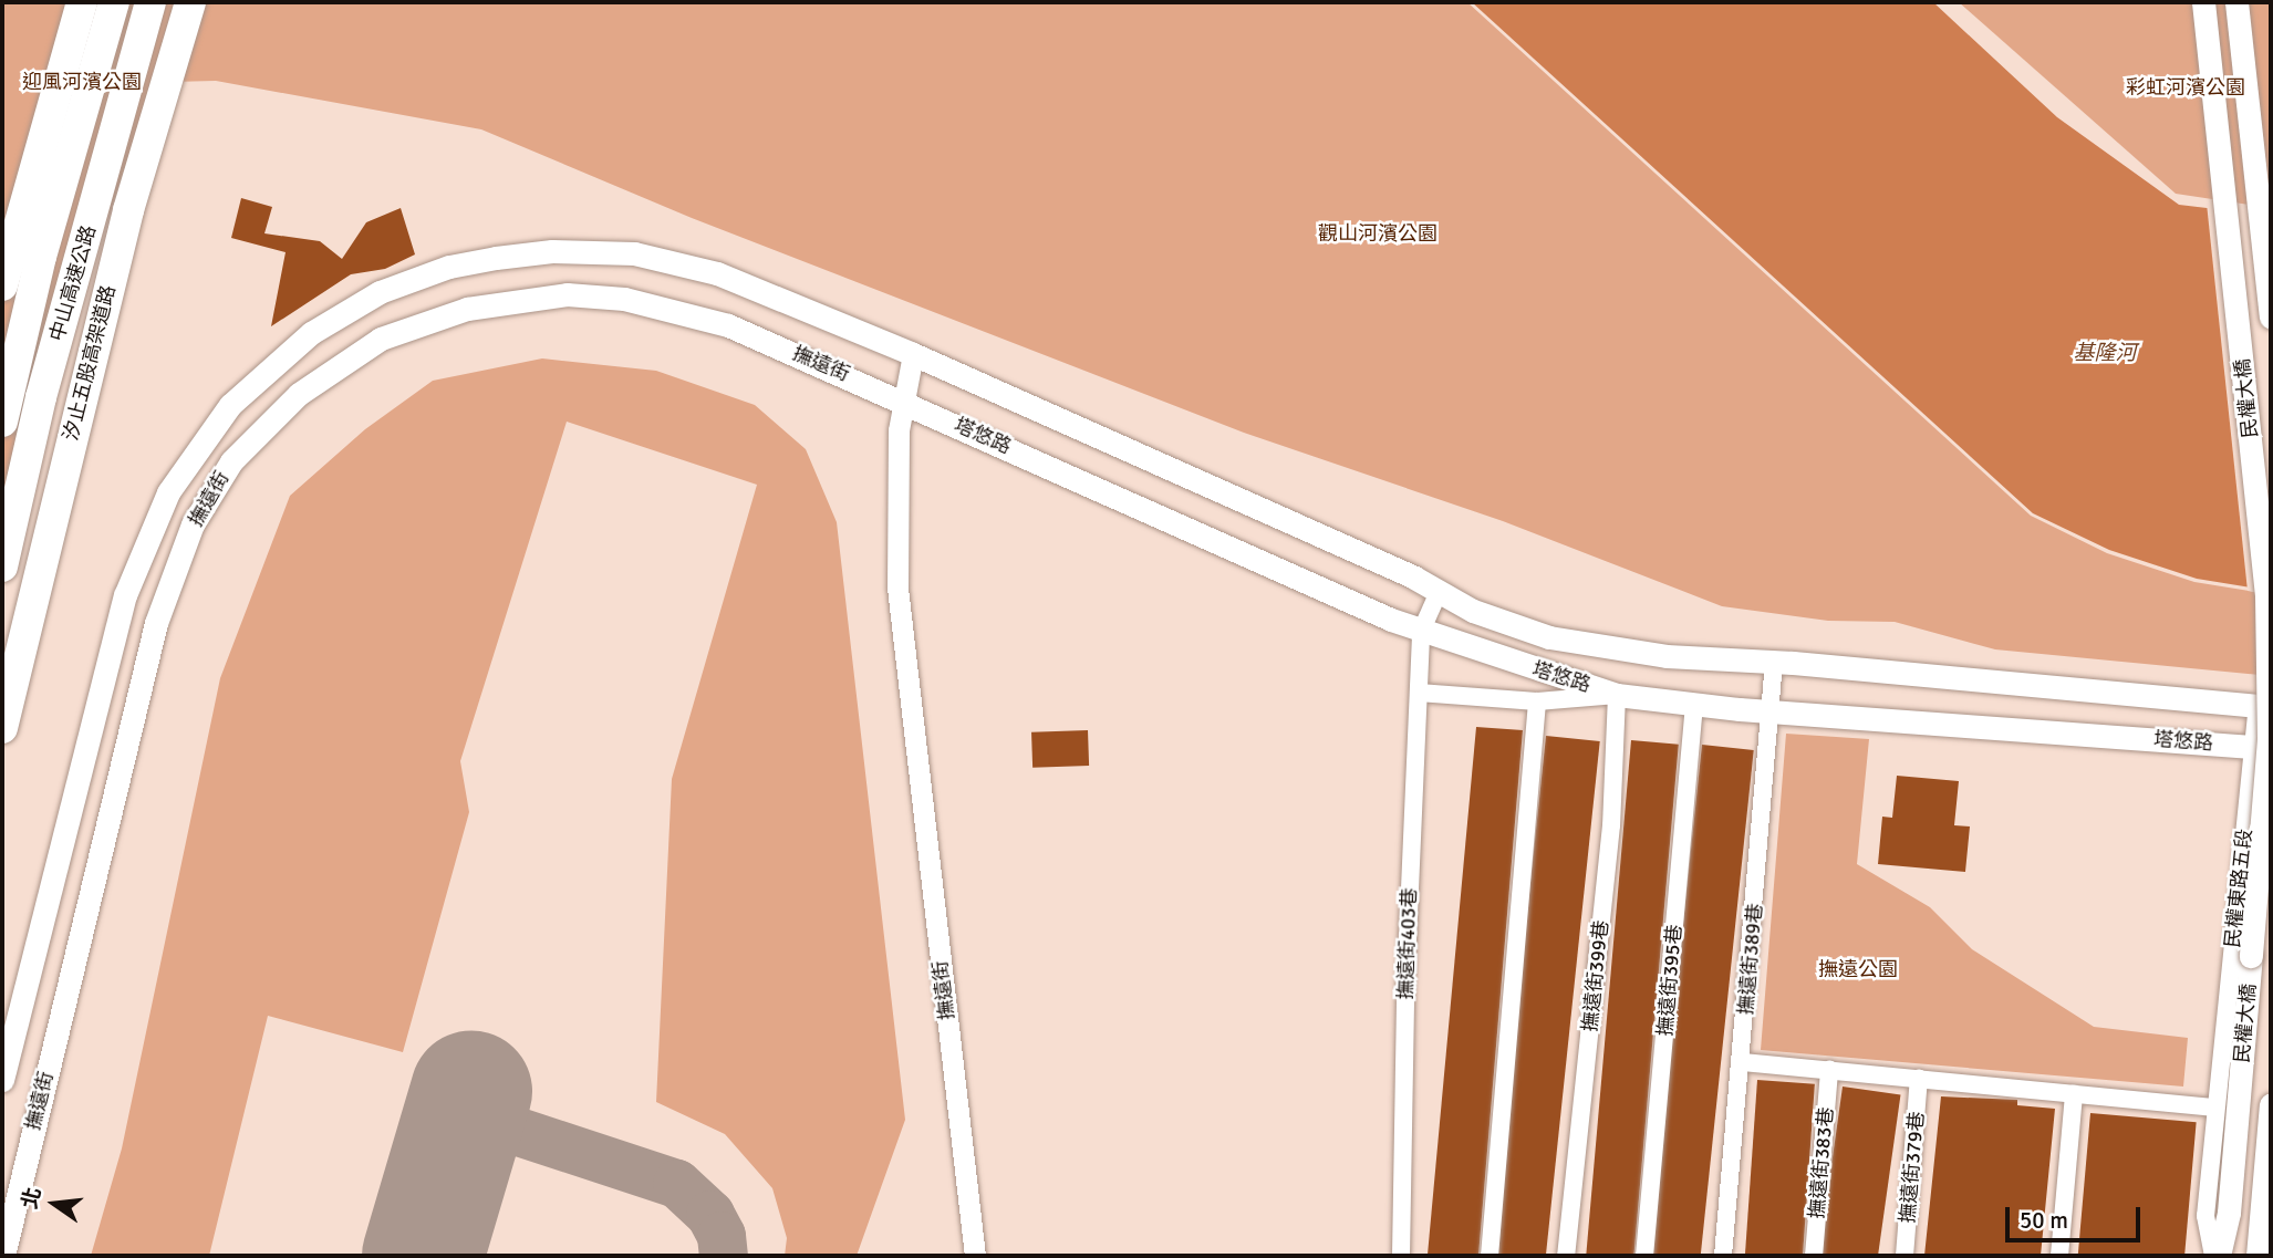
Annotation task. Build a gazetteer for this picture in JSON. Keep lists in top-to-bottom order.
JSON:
{
  "streets": {
    "highway": ["中山高速公路", "汐止五股高架道路"],
    "main road": ["撫遠街", "民權大橋", "塔悠路"],
    "street": [
      "民權東路五段",
      "撫遠街403巷",
      "撫遠街389巷",
      "撫遠街399巷",
      "撫遠街395巷",
      "撫遠街383巷",
      "撫遠街379巷"
    ]
  },
  "crossings": [
    ["撫遠街", "塔悠路"],
    ["塔悠路", "民權東路五段"],
    ["塔悠路", "撫遠街403巷"],
    ["塔悠路", "撫遠街389巷"],
    ["塔悠路", "撫遠街399巷"],
    ["塔悠路", "撫遠街395巷"]
  ],
  "water": ["基隆河"],
  "parks": [
    "迎風河濱公園",
    "彩虹河濱公園",
    "觀山河濱公園",
    "撫遠公園"
  ],
  "scale_bar": "50 m",
  "north": "left"
}
